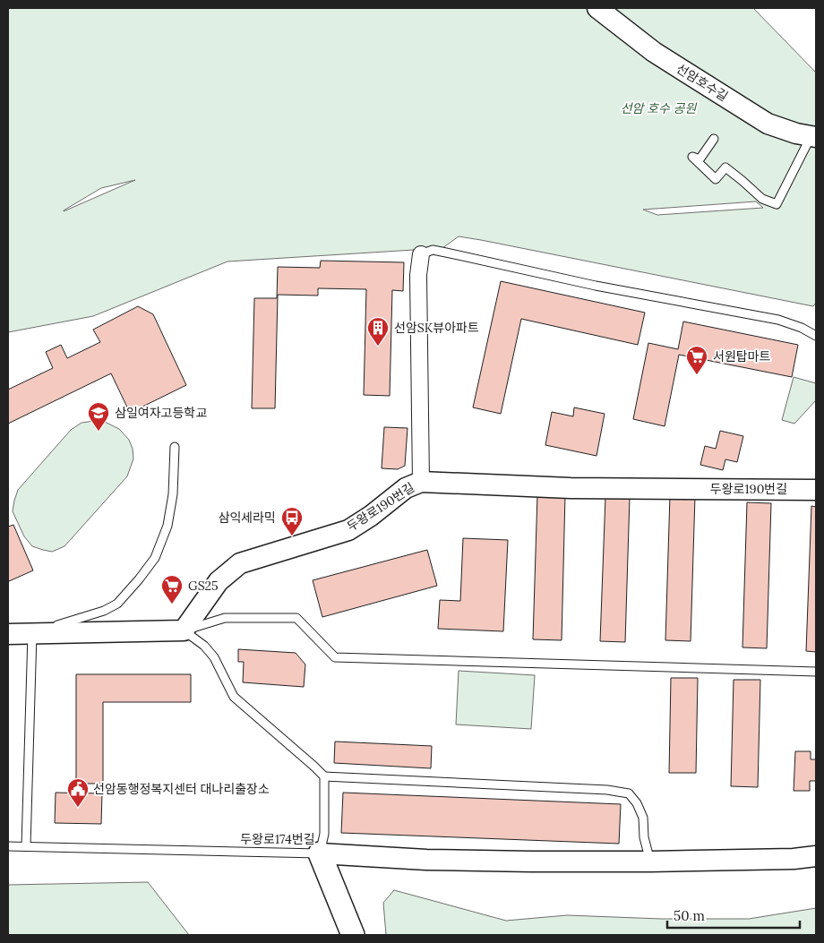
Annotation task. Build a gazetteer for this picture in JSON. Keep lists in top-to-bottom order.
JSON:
{
  "streets": {
    "street": ["선암호수길", "두왕로190번길"],
    "lane": ["두왕로174번길"]
  },
  "parks": ["선암 호수 공원"],
  "places": {
    "building": ["선암SK뷰아파트"],
    "supermarket": ["서원탑마트", "GS25"],
    "school or university": ["삼일여자고등학교"],
    "bus stop": ["삼익세라믹"],
    "public building": ["선암동행정복지센터 대나리출장소"]
  },
  "scale_bar": "50 m"
}
